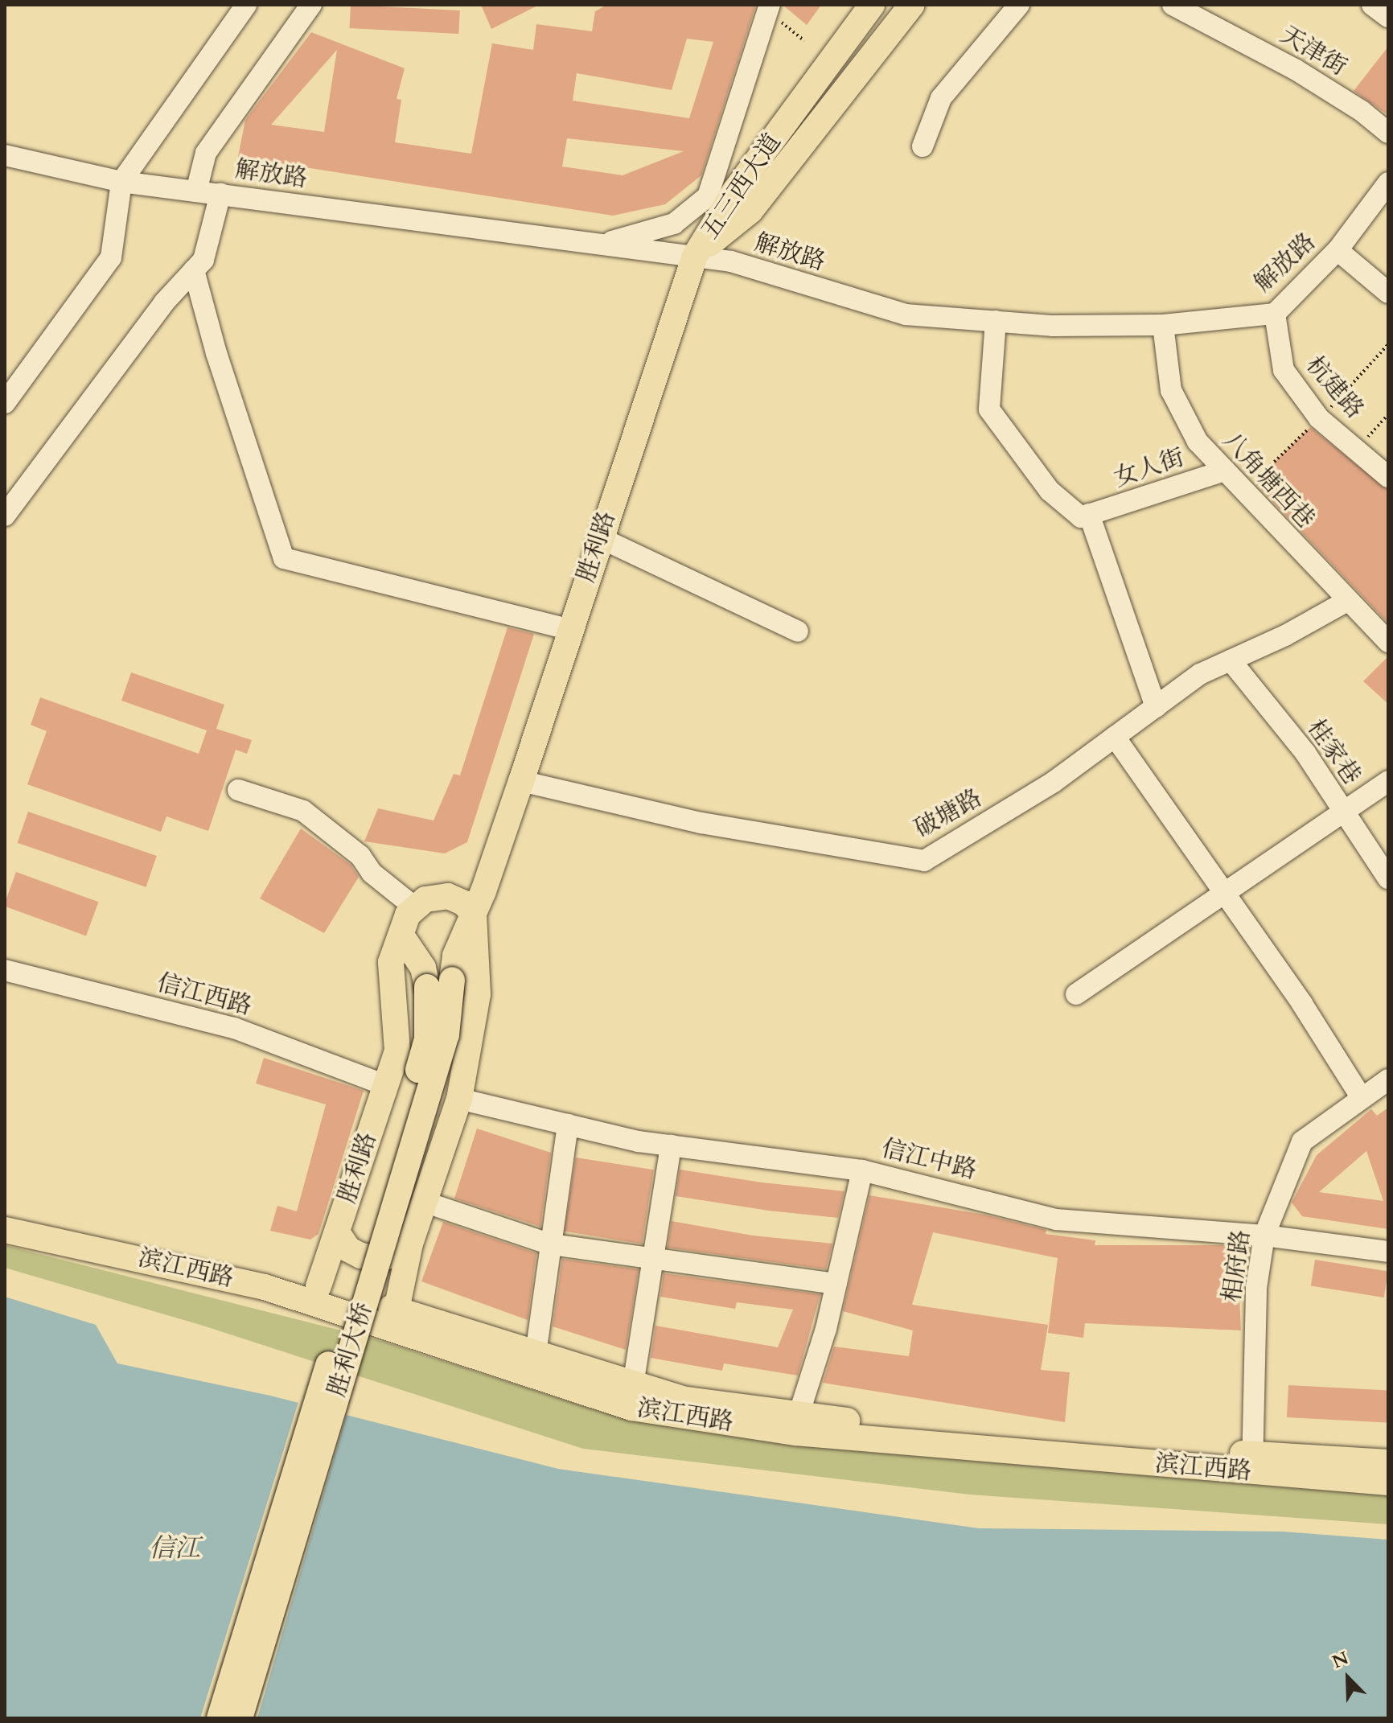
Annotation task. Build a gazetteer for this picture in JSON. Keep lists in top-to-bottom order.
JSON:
{
  "streets": {
    "main road": [
      "五三西大道",
      "胜利路",
      "滨江西路",
      "胜利大桥"
    ],
    "street": [
      "天津街",
      "解放路",
      "杭建路",
      "女人街",
      "八角塘西巷",
      "桂家巷",
      "破塘路",
      "信江西路",
      "信江中路",
      "相府路"
    ]
  },
  "crossings": [
    ["解放路", "五三西大道"],
    ["解放路", "杭建路"],
    ["解放路", "八角塘西巷"],
    ["解放路", "胜利路"],
    ["五三西大道", "胜利路"],
    ["女人街", "八角塘西巷"],
    ["八角塘西巷", "破塘路"],
    ["胜利路", "破塘路"],
    ["胜利路", "信江西路"],
    ["胜利路", "滨江西路"],
    ["胜利路", "胜利大桥"],
    ["桂家巷", "破塘路"],
    ["信江中路", "相府路"],
    ["相府路", "滨江西路"]
  ],
  "water": ["信江"],
  "north": "top left"
}
